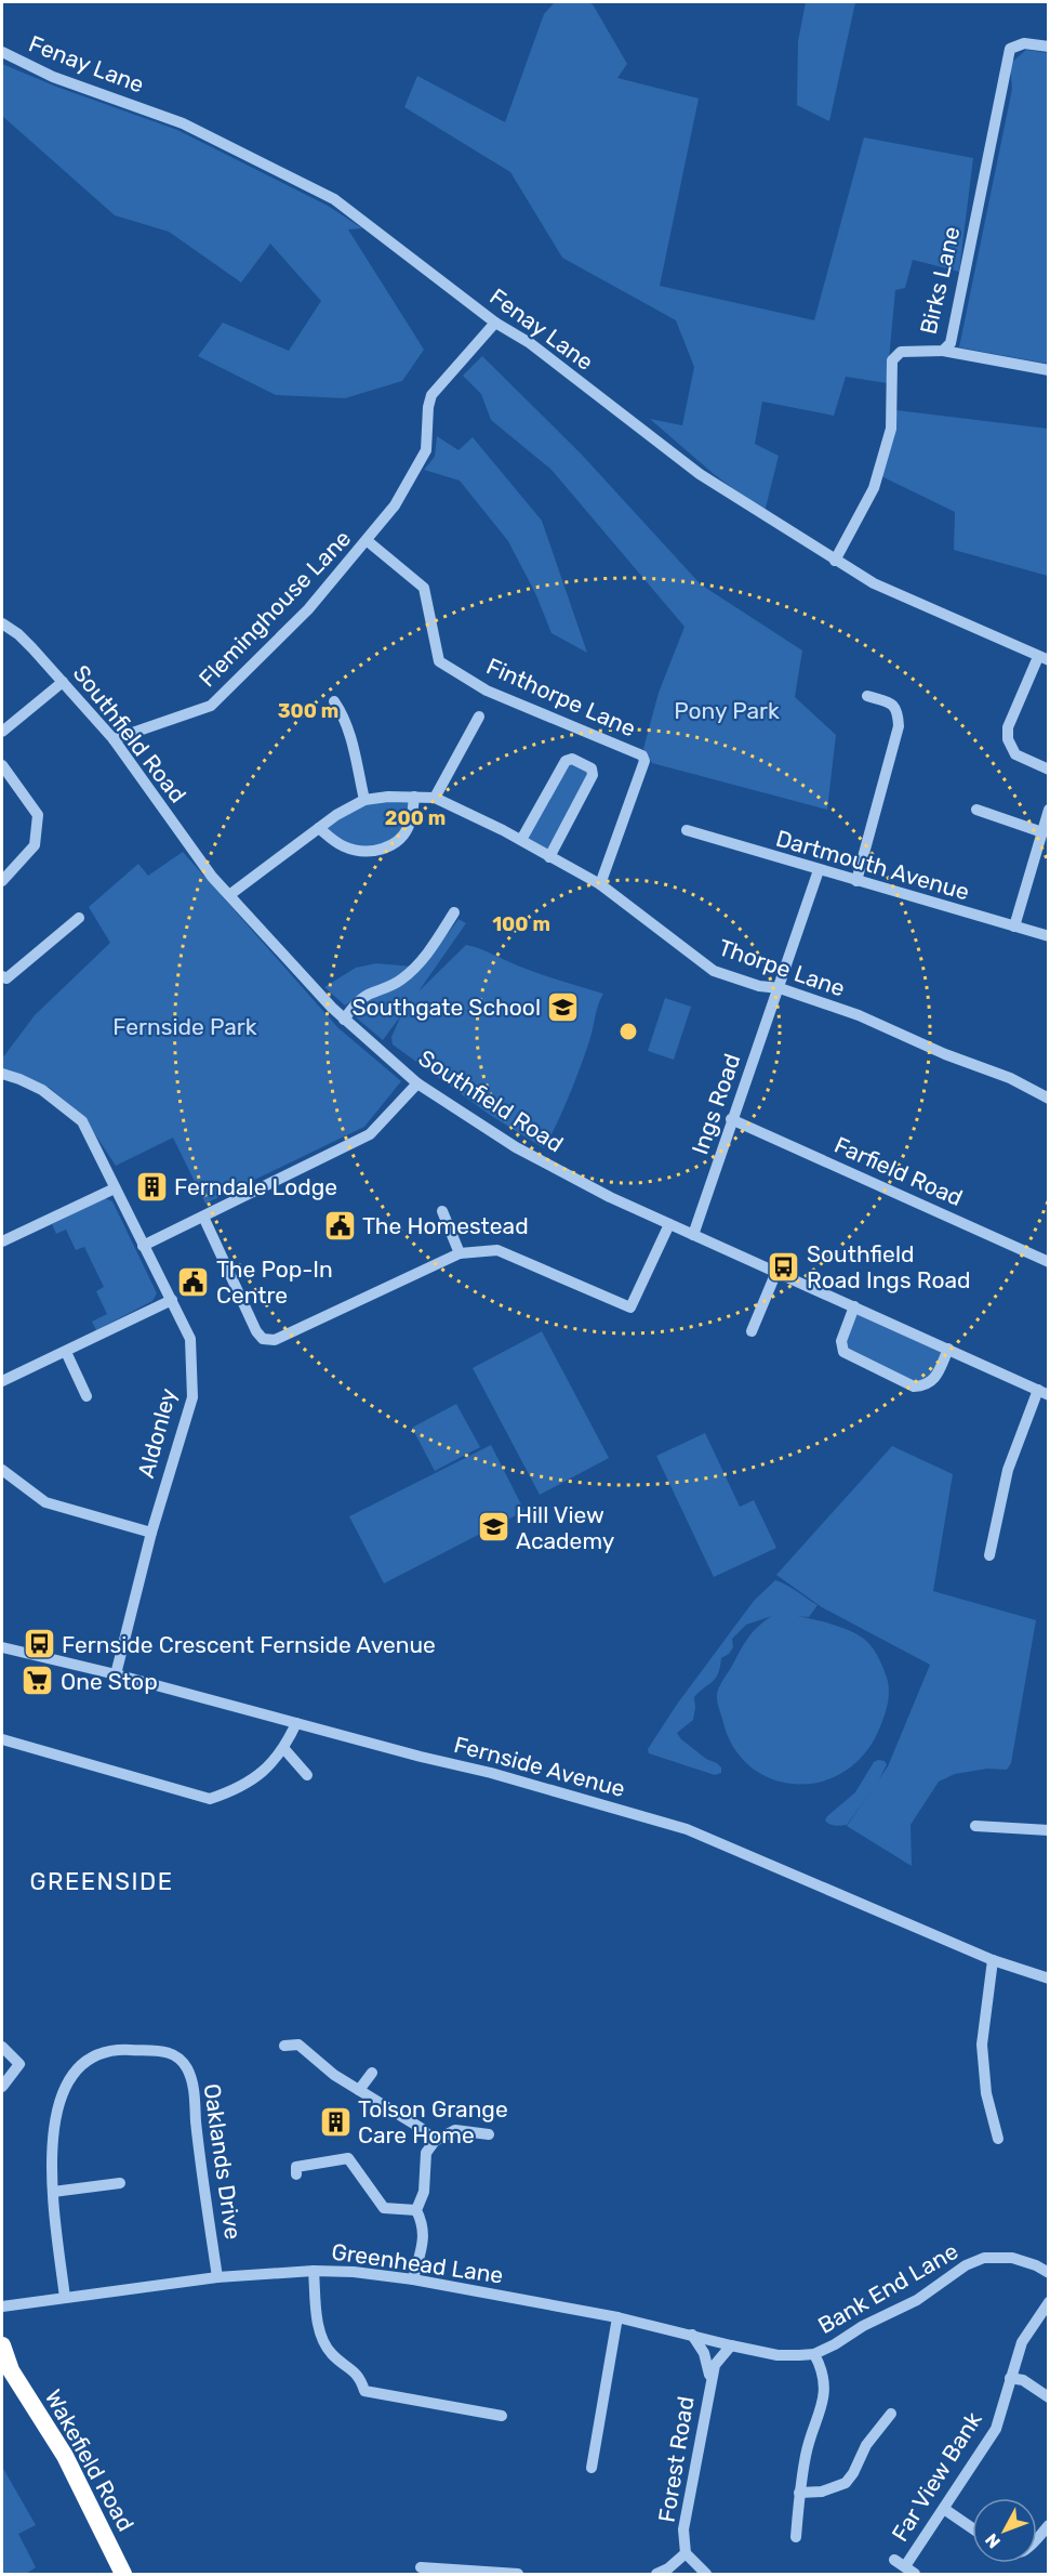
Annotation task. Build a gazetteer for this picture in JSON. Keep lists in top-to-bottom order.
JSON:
{
  "streets": {
    "highway": ["Wakefield Road"],
    "street": [
      "Fenay Lane",
      "Birks Lane",
      "Fleminghouse Lane",
      "Finthorpe Lane",
      "Southfield Road",
      "Dartmouth Avenue",
      "Thorpe Lane",
      "Ings Road",
      "Farfield Road",
      "Aldonley",
      "Fernside Avenue",
      "Oaklands Drive",
      "Greenhead Lane",
      "Bank End Lane",
      "Forest Road",
      "Far View Bank"
    ]
  },
  "crossings": [
    ["Fenay Lane", "Birks Lane"],
    ["Fenay Lane", "Fleminghouse Lane"],
    ["Fleminghouse Lane", "Finthorpe Lane"],
    ["Fleminghouse Lane", "Southfield Road"],
    ["Finthorpe Lane", "Thorpe Lane"],
    ["Southfield Road", "Thorpe Lane"],
    ["Southfield Road", "Ings Road"],
    ["Dartmouth Avenue", "Ings Road"],
    ["Thorpe Lane", "Ings Road"],
    ["Ings Road", "Farfield Road"],
    ["Aldonley", "Fernside Avenue"],
    ["Oaklands Drive", "Greenhead Lane"],
    ["Greenhead Lane", "Bank End Lane"],
    ["Greenhead Lane", "Forest Road"]
  ],
  "districts": ["GREENSIDE"],
  "parks": ["Pony Park", "Fernside Park"],
  "places": {
    "school or university": ["Southgate School", "Hill View Academy"],
    "building": ["Ferndale Lodge", "Tolson Grange Care Home"],
    "public building": ["The Homestead", "The Pop-In Centre"],
    "bus stop": ["Southfield Road Ings Road", "Fernside Crescent Fernside Avenue"],
    "supermarket": ["One Stop"]
  },
  "north": "bottom left",
  "rings": ["300 m", "200 m", "100 m"]
}
